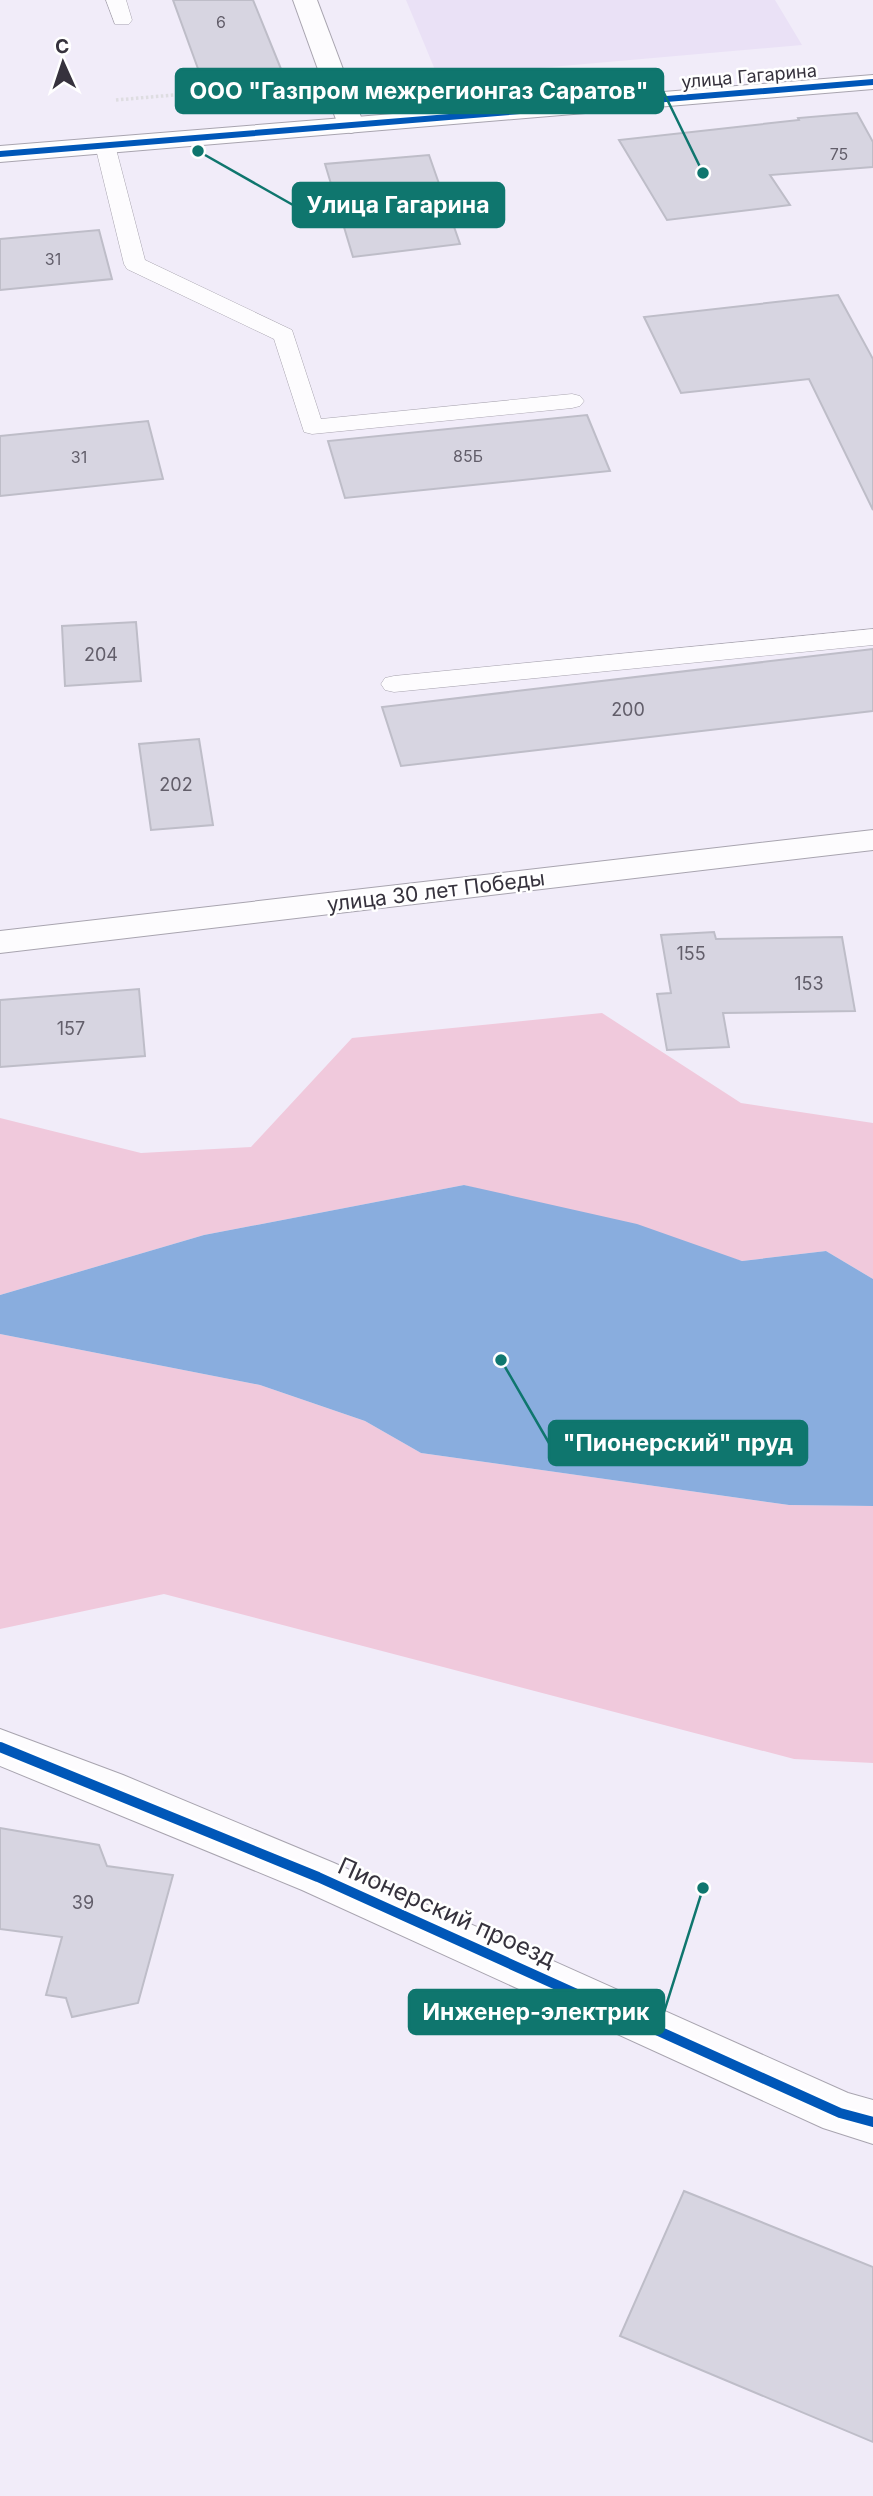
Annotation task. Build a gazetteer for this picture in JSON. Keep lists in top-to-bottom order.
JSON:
{
  "streets": {
    "street": ["улица Гагарина", "улица 30 лет Победы", "Пионерский проезд"]
  },
  "places": [
    "Улица Гагарина",
    "ООО \"Газпром межрегионгаз Саратов\"",
    "\"Пионерский\" пруд",
    "Инженер-электрик"
  ],
  "house_numbers": [
    "6",
    "75",
    "31",
    "85Б",
    "31",
    "204",
    "200",
    "202",
    "155",
    "153",
    "157",
    "39"
  ],
  "north": "top"
}
